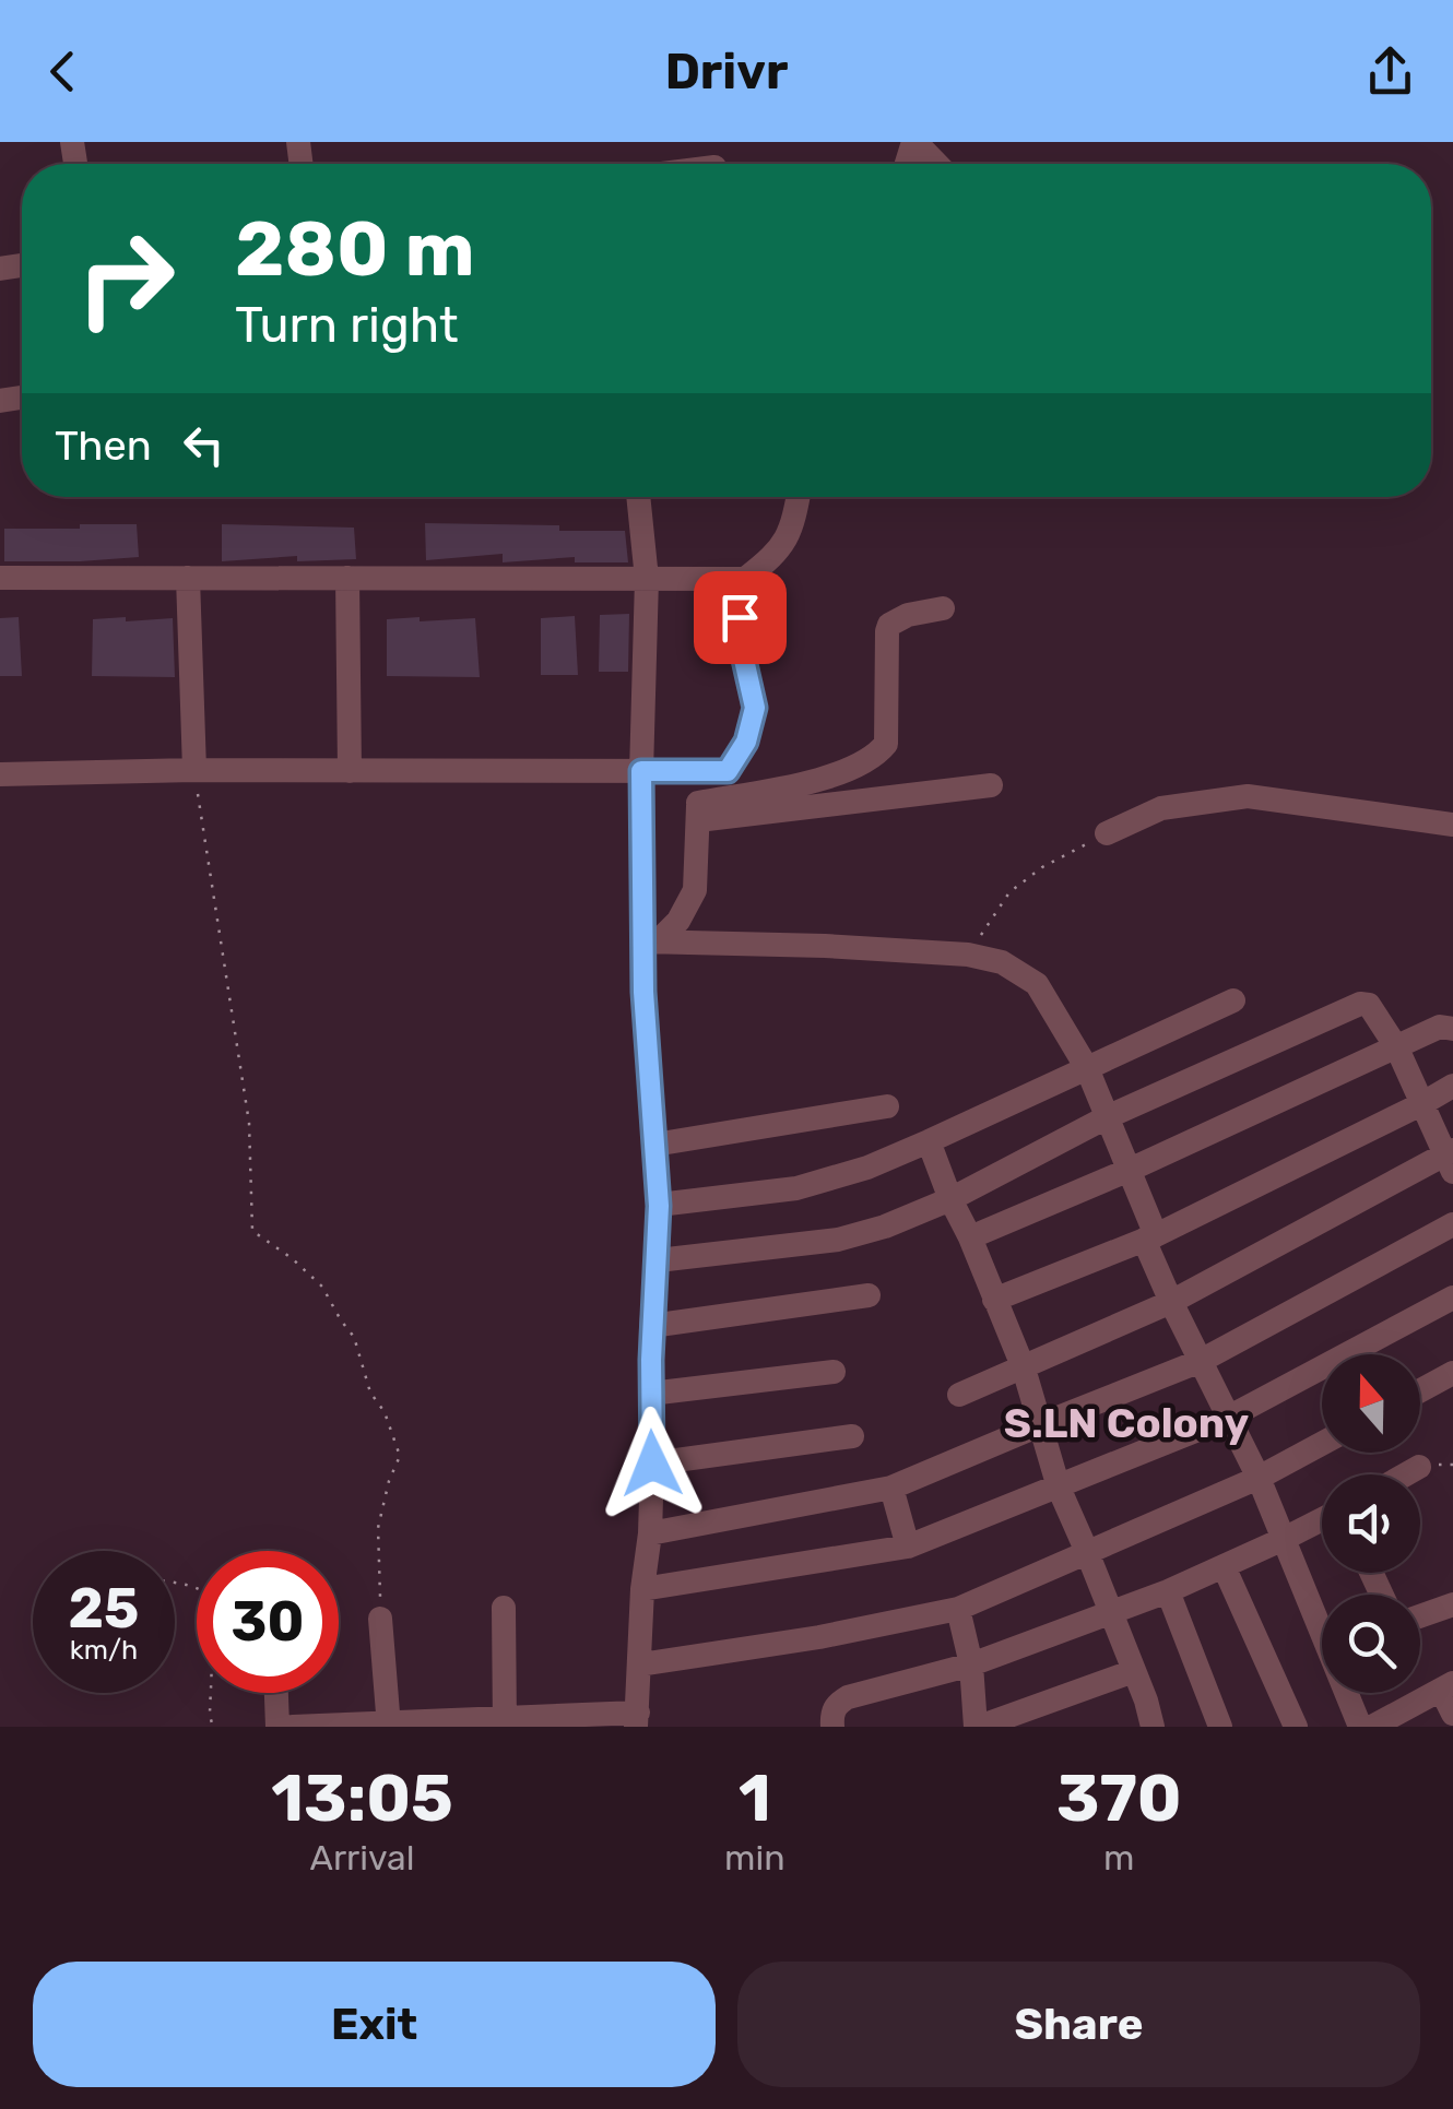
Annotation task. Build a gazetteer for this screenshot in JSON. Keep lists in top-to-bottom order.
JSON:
{
  "districts": ["S.LN Colony"],
  "north": "top",
  "page": {
    "header": "Drivr",
    "turn": ["280 m", "Turn right"],
    "then": "Then",
    "speed": "25 km/h",
    "limit": "30",
    "eta": [
      "13:05",
      "Arrival",
      "1",
      "min",
      "370",
      "m"
    ],
    "buttons": ["Exit", "Share"]
  }
}
